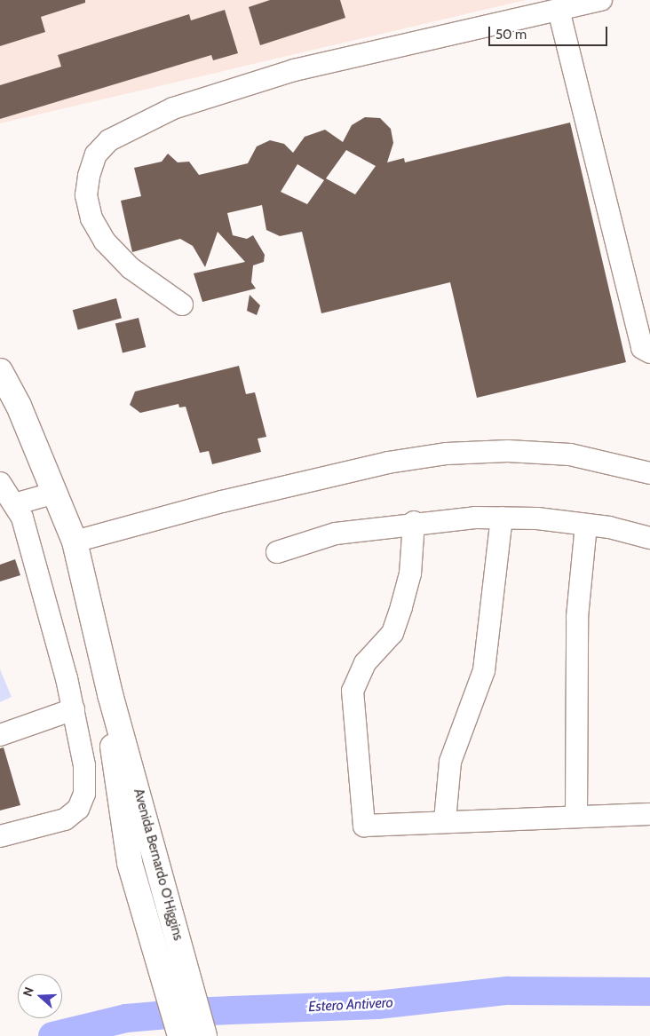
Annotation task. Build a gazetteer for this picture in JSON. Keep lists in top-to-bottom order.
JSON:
{
  "streets": {
    "main road": ["Avenida Bernardo O'Higgins"]
  },
  "water": ["Estero Antivero"],
  "scale_bar": "50 m",
  "north": "left"
}
